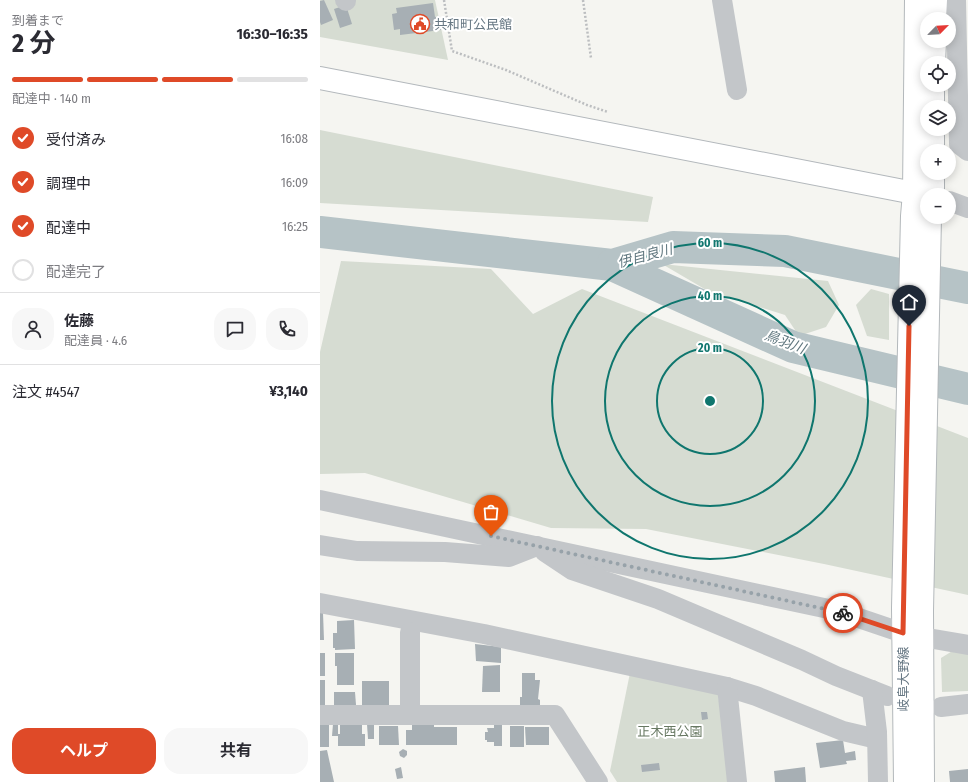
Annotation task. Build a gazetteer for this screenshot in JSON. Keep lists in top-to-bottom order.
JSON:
{
  "streets": {
    "main road": ["岐阜大野線"]
  },
  "water": ["伊自良川", "鳥羽川"],
  "parks": ["正木西公園"],
  "places": {
    "public building": ["共和町公民館"]
  },
  "north": "top right",
  "page": {
    "heading": ["2 分", "到着まで", "16:30–16:35"],
    "panel": [
      "佐藤",
      "配達員 · 4.6",
      "注文 #4547",
      "¥3,140"
    ],
    "map_buttons": ["+", "−"],
    "bar": "配達中 · 140 m",
    "list": [
      ["受付済み", "16:08"],
      ["調理中", "16:09"],
      ["配達中", "16:25"],
      "配達完了"
    ],
    "buttons": ["ヘルプ", "共有"]
  },
  "rings": ["60 m", "40 m", "20 m"]
}
